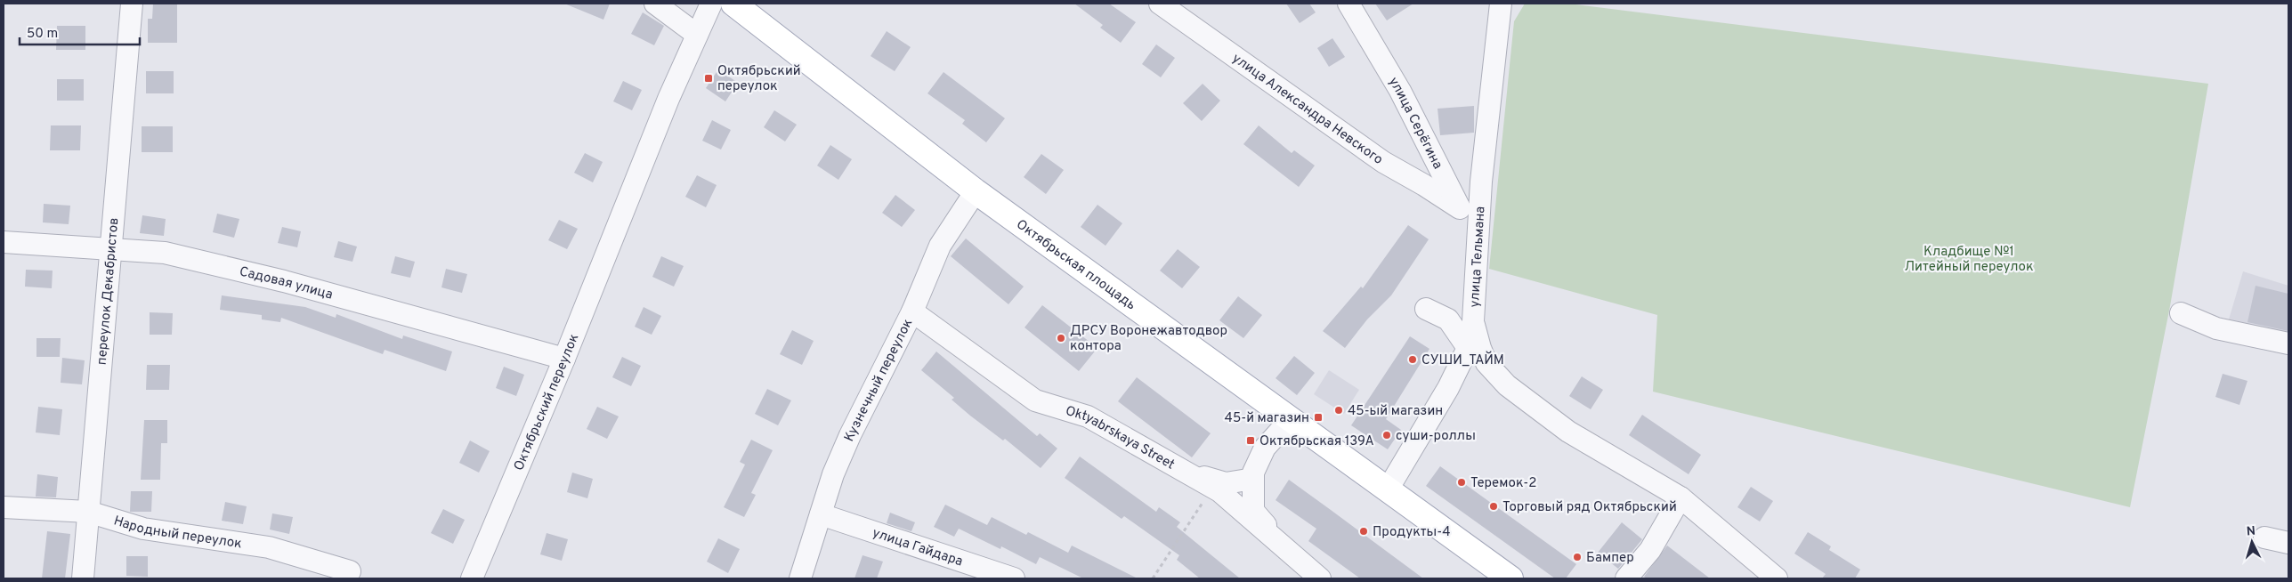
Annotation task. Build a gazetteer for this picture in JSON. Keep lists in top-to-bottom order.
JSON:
{
  "streets": {
    "main road": ["Октябрьская площадь"],
    "street": [
      "улица Александра Невского",
      "улица Серёгина",
      "улица Тельмана",
      "Садовая улица",
      "переулок Декабристов",
      "Кузнечный переулок",
      "Октябрьский переулок",
      "Oktyabrskaya Street",
      "Народный переулок",
      "улица Гайдара"
    ]
  },
  "crossings": [
    ["улица Александра Невского", "улица Серёгина"],
    ["улица Серёгина", "улица Тельмана"],
    ["улица Тельмана", "Октябрьская площадь"],
    ["Октябрьская площадь", "Кузнечный переулок"],
    ["Садовая улица", "переулок Декабристов"],
    ["Садовая улица", "Октябрьский переулок"],
    ["переулок Декабристов", "Народный переулок"],
    ["Кузнечный переулок", "Oktyabrskaya Street"],
    ["Кузнечный переулок", "улица Гайдара"]
  ],
  "parks": ["Кладбище №1 Литейный переулок"],
  "places": {
    "transit": ["Октябрьский переулок", "45-й магазин", "Октябрьская 139А"],
    "other": [
      "ДРСУ Воронежавтодвор контора",
      "СУШИ_ТАЙМ",
      "45-ый магазин",
      "суши-роллы",
      "Теремок-2",
      "Торговый ряд Октябрьский",
      "Продукты-4",
      "Бампер"
    ]
  },
  "scale_bar": "50 m",
  "north": "top"
}
